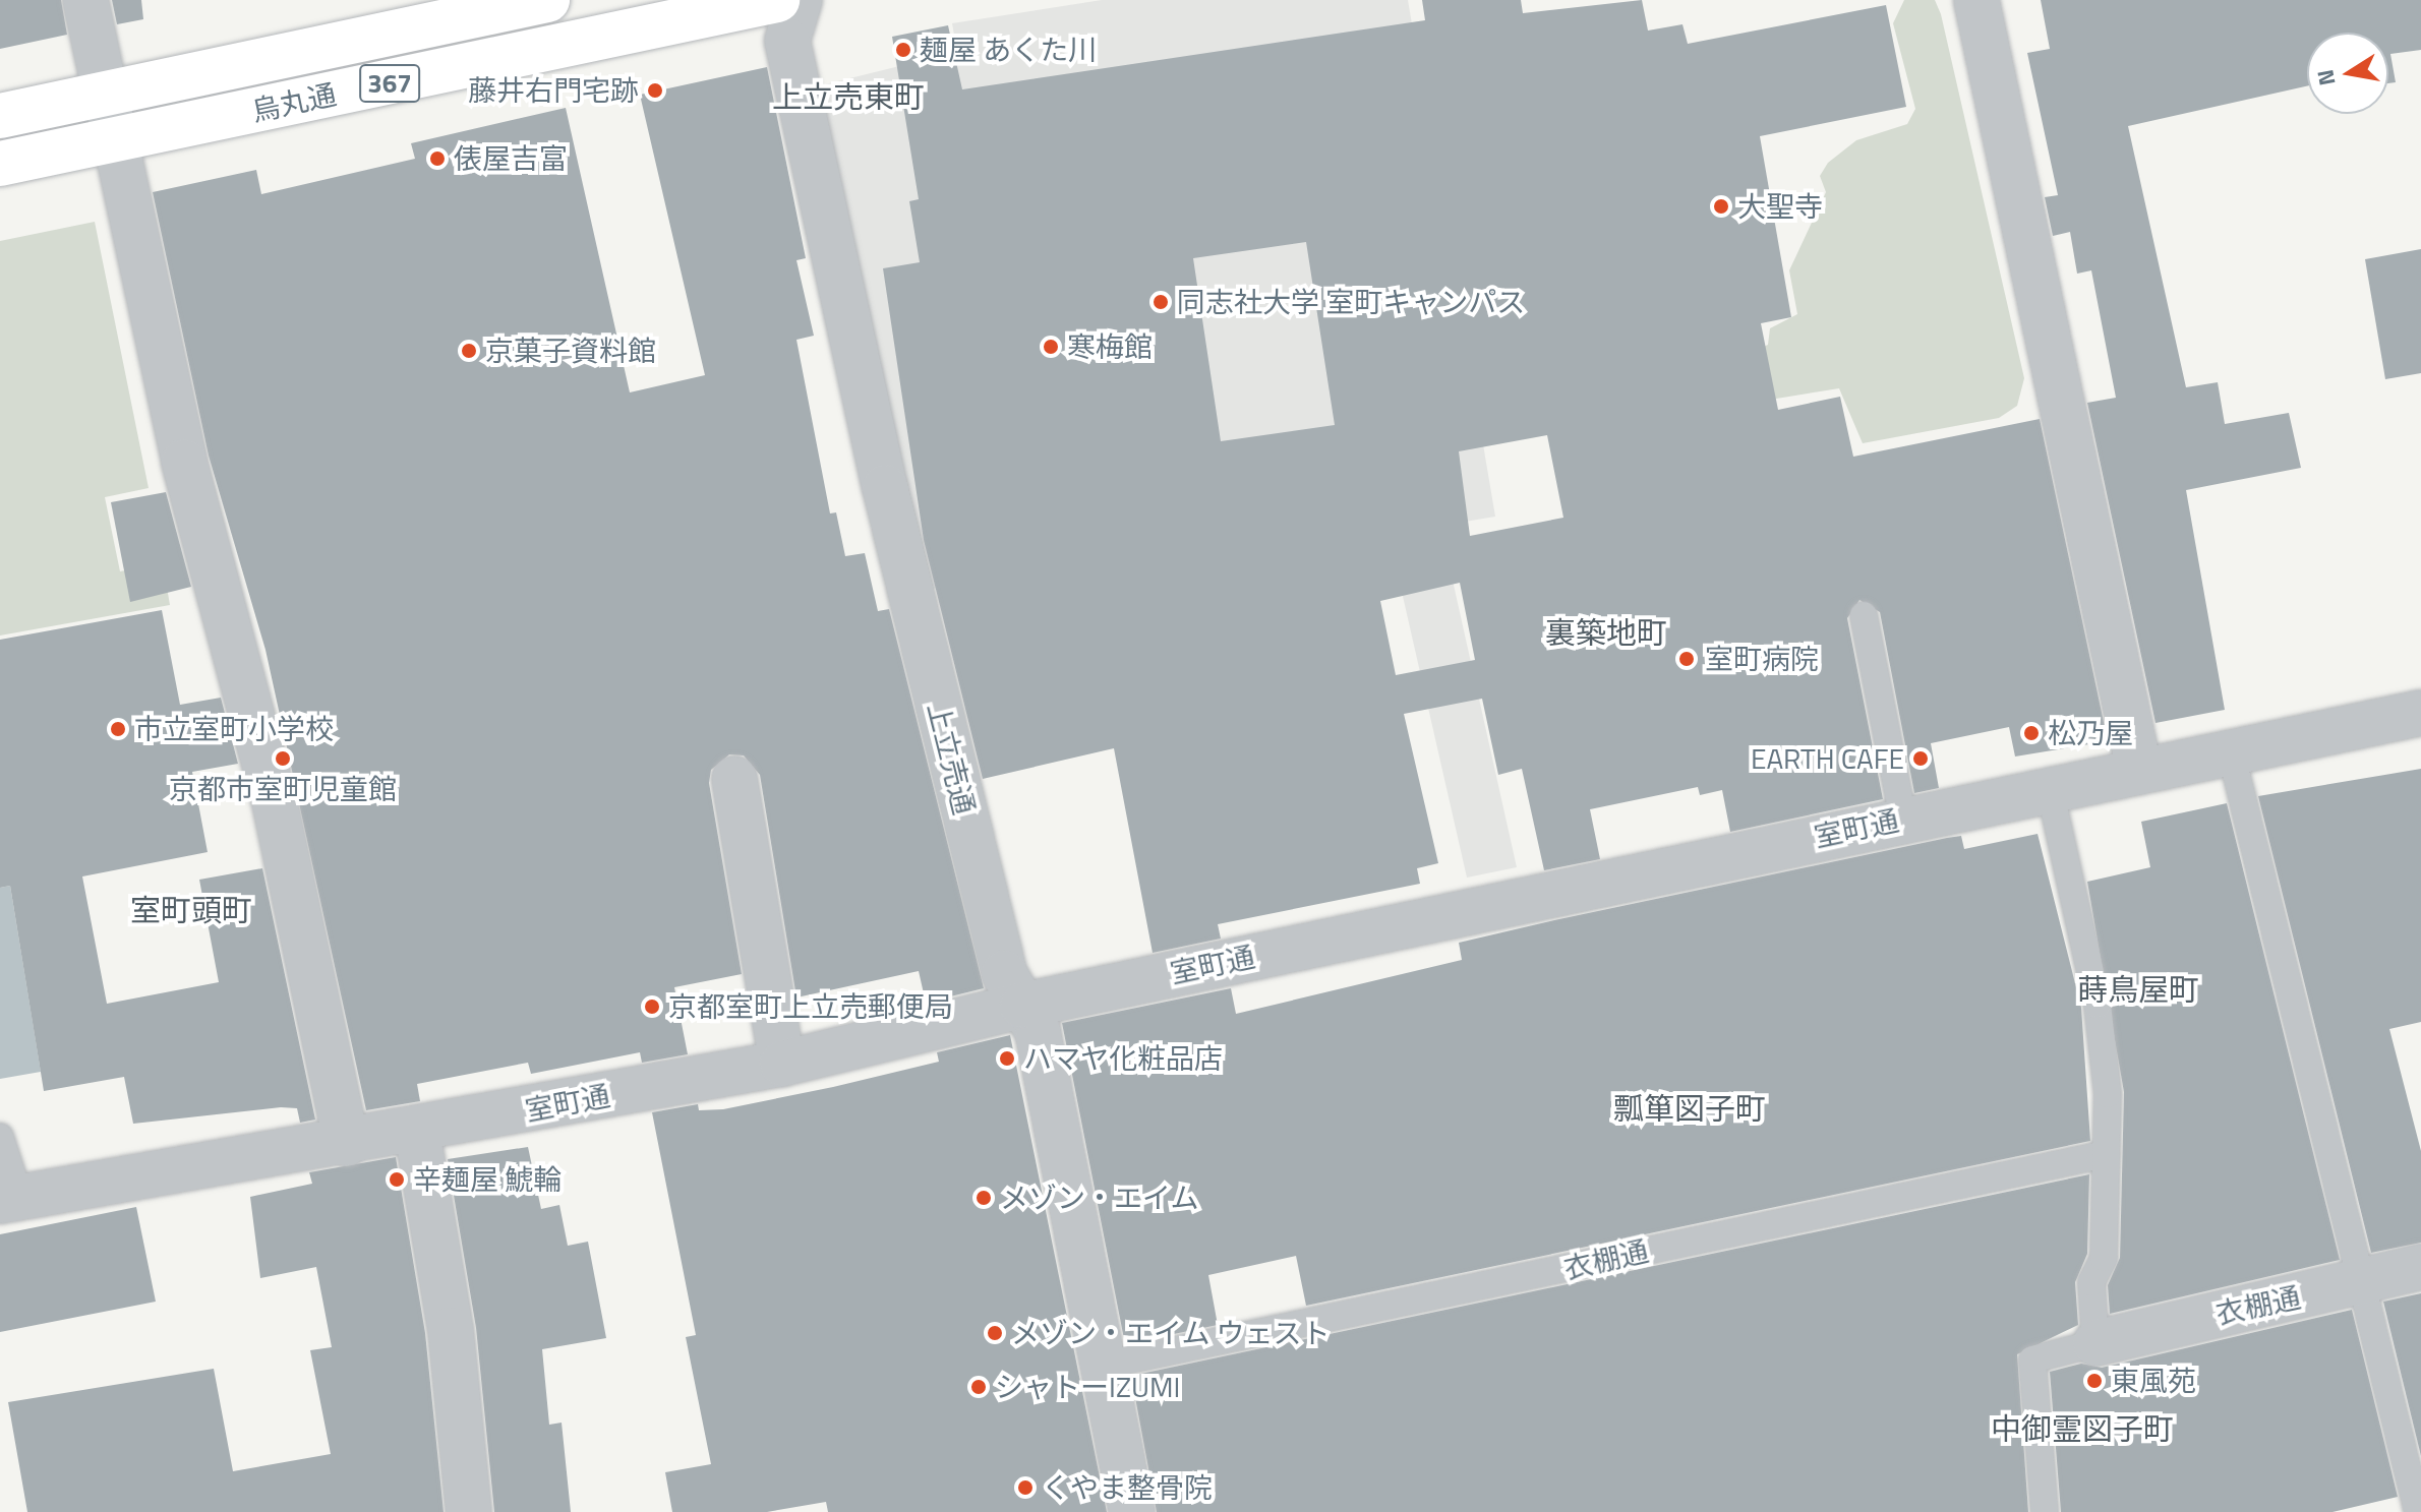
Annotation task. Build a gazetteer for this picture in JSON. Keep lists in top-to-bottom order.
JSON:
{
  "streets": {
    "highway": ["367", "烏丸通"],
    "street": ["上立売通", "室町通", "衣棚通"]
  },
  "crossings": [
    ["上立売通", "室町通"],
    ["上立売通", "衣棚通"]
  ],
  "districts": [
    "上立売東町",
    "裏築地町",
    "室町頭町",
    "蒔鳥屋町",
    "瓢箪図子町",
    "中御霊図子町"
  ],
  "places": [
    "麺屋 あくた川",
    "藤井右門宅跡",
    "俵屋吉富",
    "大聖寺",
    "同志社大学 室町キャンパス",
    "寒梅館",
    "京菓子資料館",
    "室町病院",
    "市立室町小学校",
    "松乃屋",
    "京都市室町児童館",
    "EARTH CAFE",
    "京都室町上立売郵便局",
    "ハマヤ化粧品店",
    "辛麺屋 鯱輪",
    "メゾン・エイム",
    "メゾン・エイム ウェスト",
    "東風苑",
    "シャトーIZUMI",
    "くやま整骨院"
  ],
  "north": "left"
}
